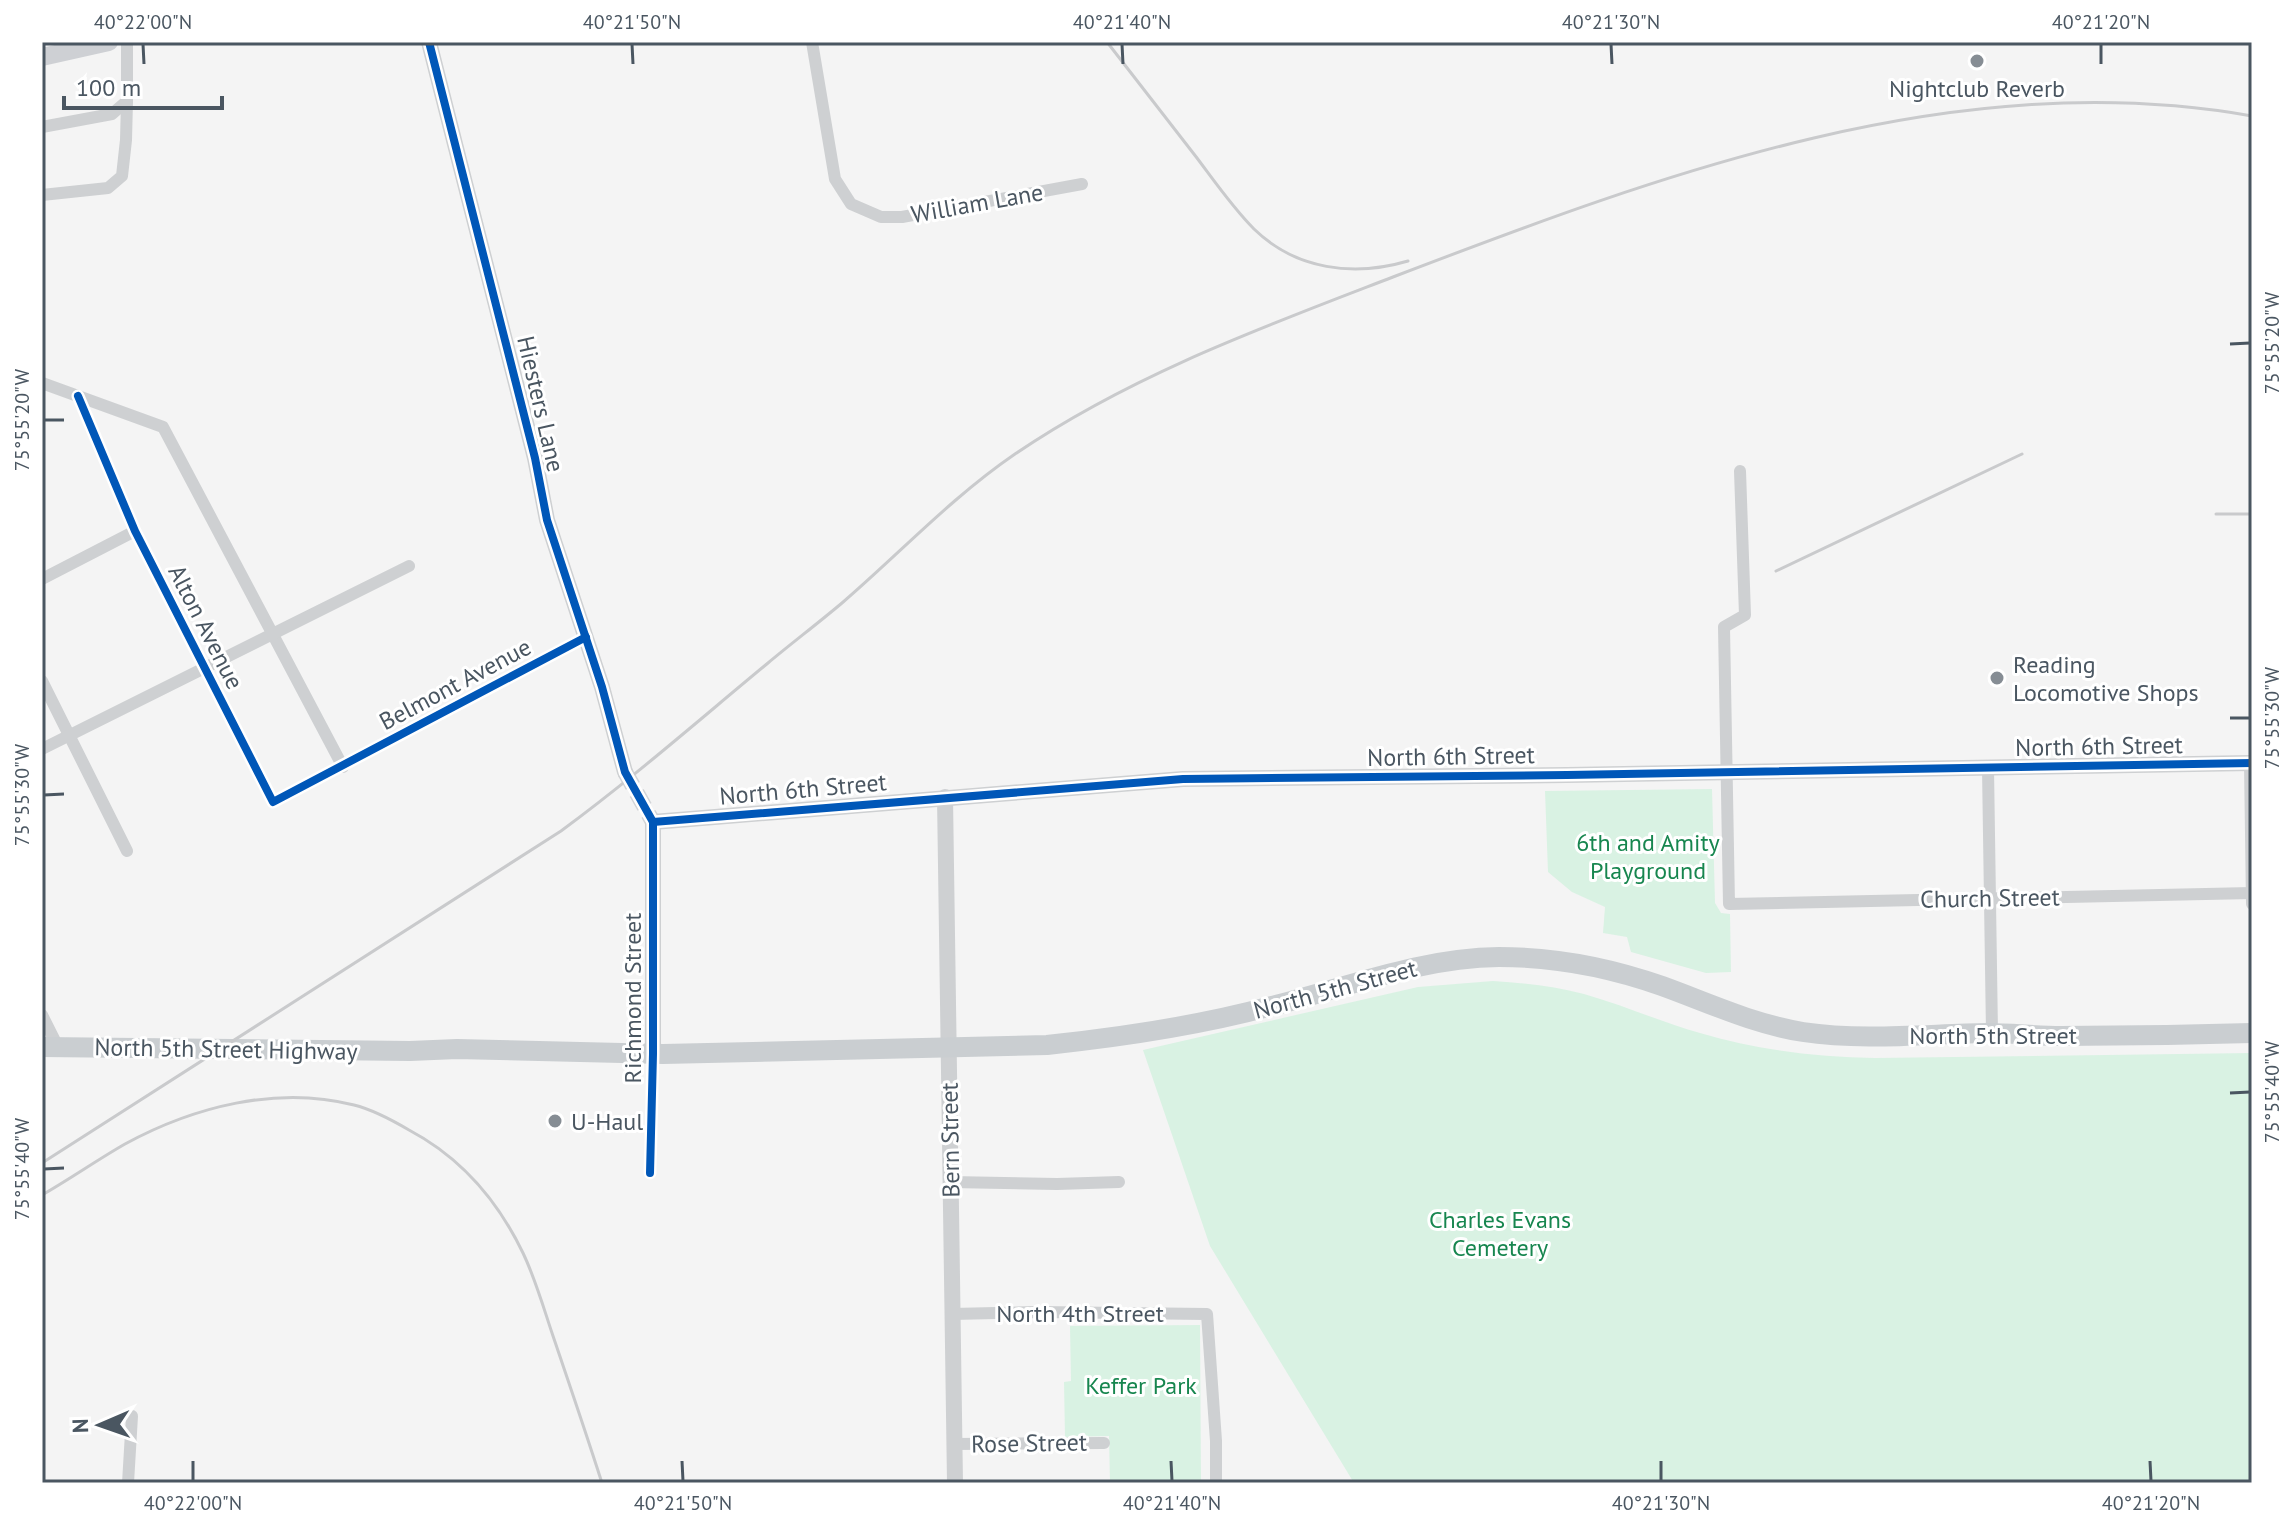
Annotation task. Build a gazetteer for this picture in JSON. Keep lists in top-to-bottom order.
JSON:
{
  "streets": {
    "main road": ["North 5th Street", "North 5th Street Highway"],
    "street": [
      "William Lane",
      "Hiesters Lane",
      "Alton Avenue",
      "Belmont Avenue",
      "North 6th Street",
      "Church Street",
      "Richmond Street",
      "Bern Street",
      "North 4th Street",
      "Rose Street"
    ]
  },
  "crossings": [
    ["Hiesters Lane", "Belmont Avenue"],
    ["Alton Avenue", "Belmont Avenue"],
    ["North 6th Street", "Church Street"],
    ["North 6th Street", "Richmond Street"],
    ["North 6th Street", "Bern Street"],
    ["North 5th Street", "Richmond Street"],
    ["North 5th Street", "North 5th Street Highway"],
    ["North 5th Street", "Bern Street"],
    ["Bern Street", "North 4th Street"],
    ["Bern Street", "Rose Street"]
  ],
  "parks": ["6th and Amity Playground", "Charles Evans Cemetery", "Keffer Park"],
  "places": ["Nightclub Reverb", "Reading Locomotive Shops", "U-Haul"],
  "scale_bar": "100 m",
  "north": "left",
  "coordinates": [
    "40°22'00\"N",
    "40°21'50\"N",
    "40°21'40\"N",
    "40°21'30\"N",
    "40°21'20\"N",
    "75°55'20\"W",
    "75°55'30\"W",
    "75°55'40\"W"
  ]
}
